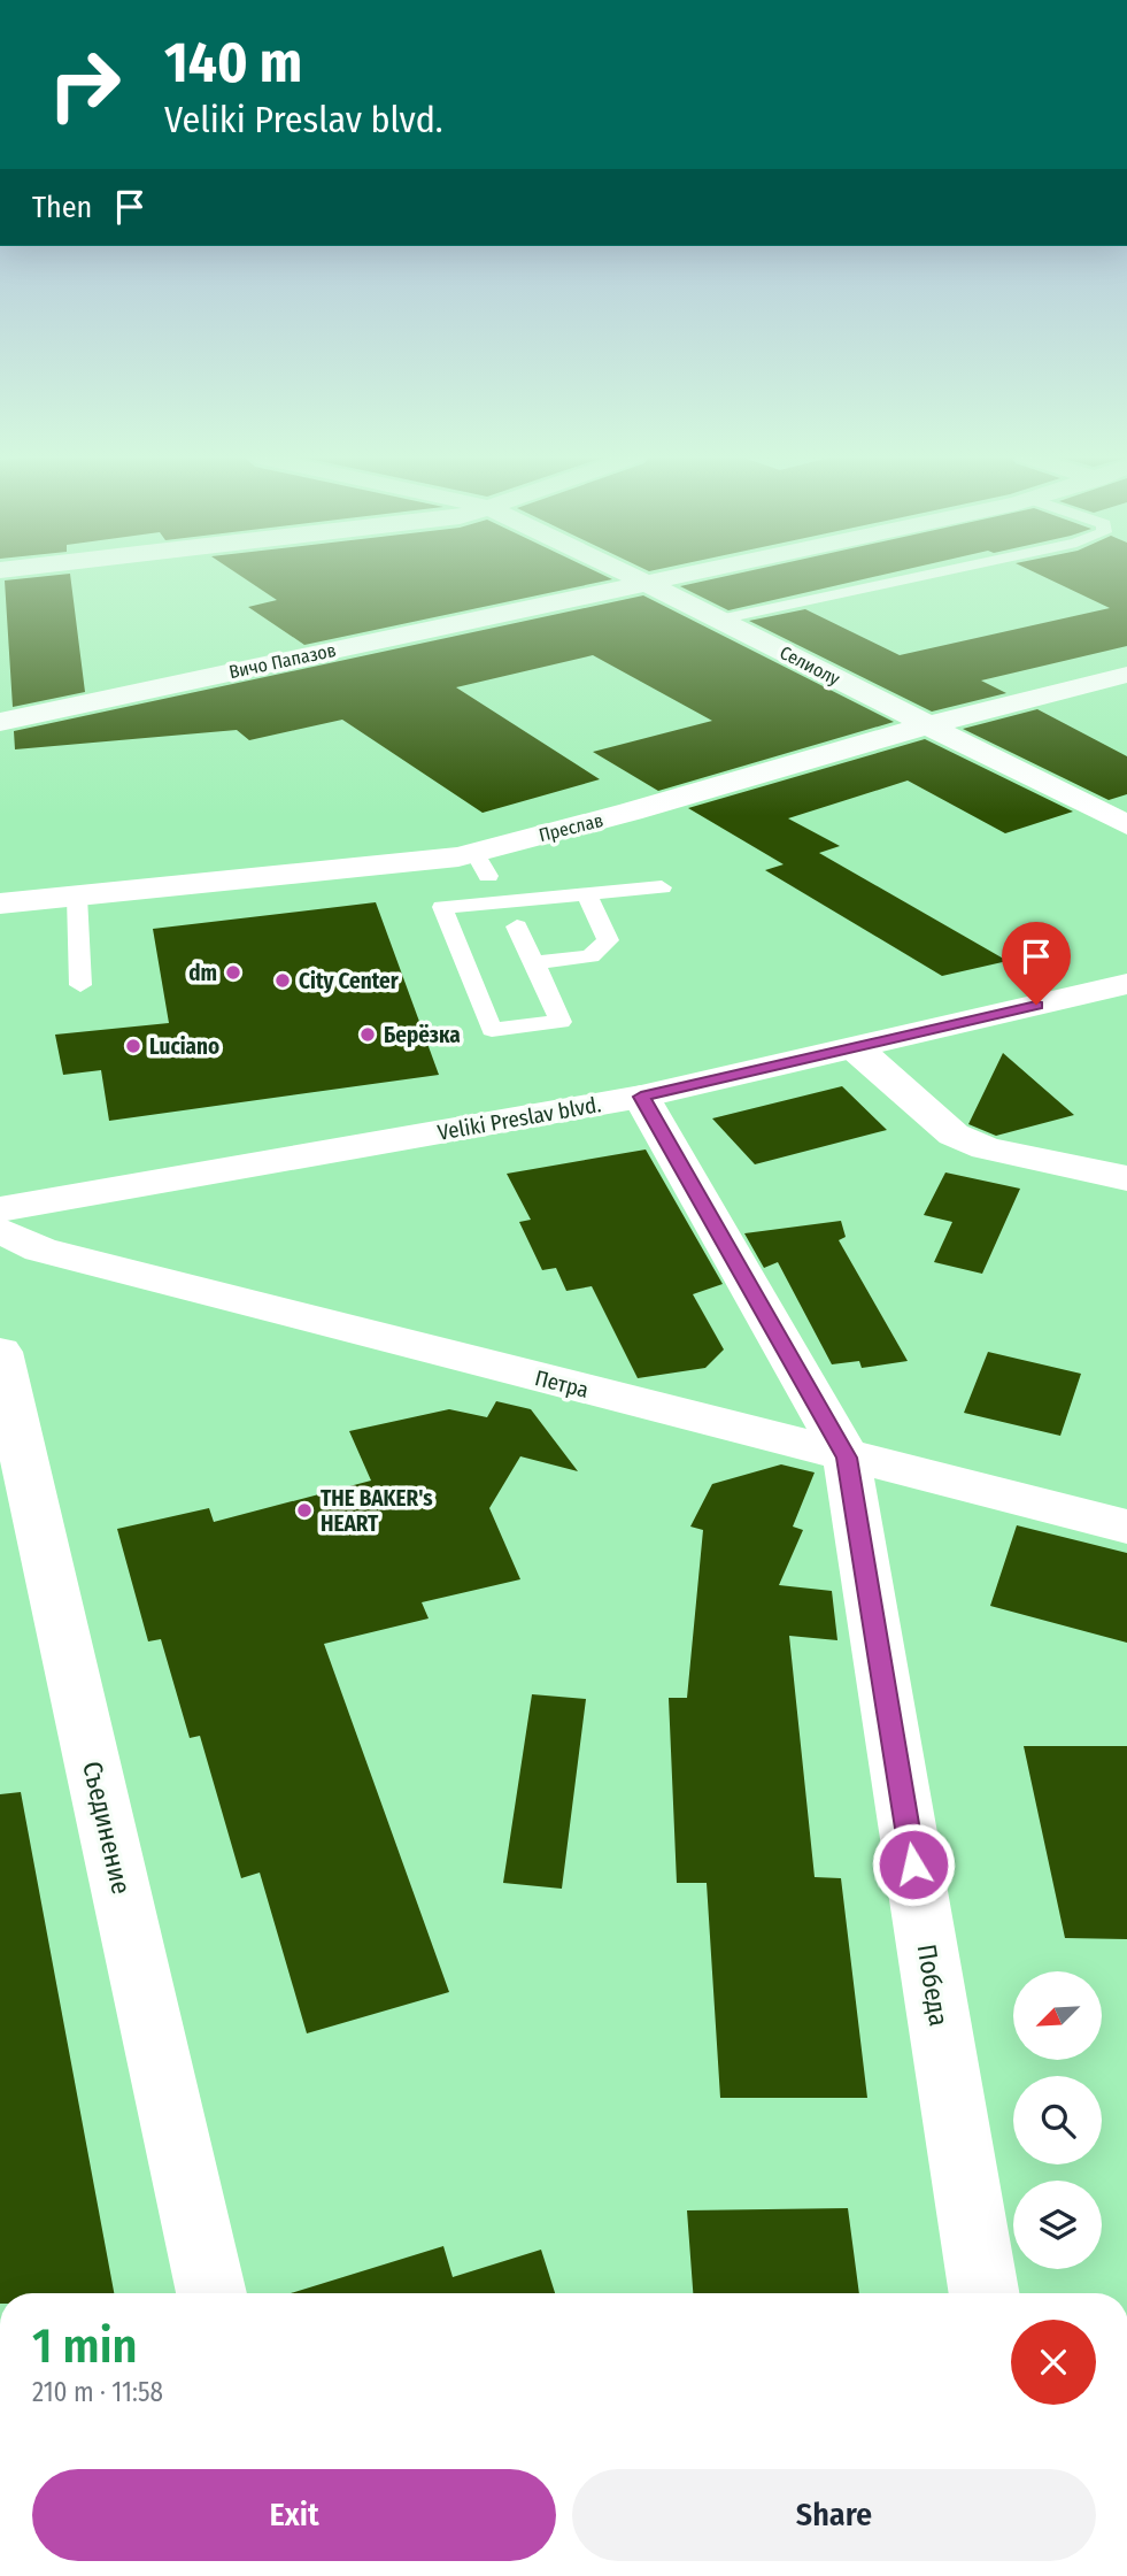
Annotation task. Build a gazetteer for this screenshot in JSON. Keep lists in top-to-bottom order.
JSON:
{
  "streets": {
    "street": [
      "Вичо Папазов",
      "Селиолу",
      "Преслав",
      "Veliki Preslav blvd.",
      "Петра",
      "Съединение",
      "Победа"
    ]
  },
  "crossings": [
    ["Вичо Папазов", "Селиолу"],
    ["Селиолу", "Преслав"],
    ["Veliki Preslav blvd.", "Победа"],
    ["Петра", "Победа"]
  ],
  "places": [
    "dm",
    "City Center",
    "Берёзка",
    "Luciano",
    "THE BAKER's HEART"
  ],
  "north": "bottom left",
  "page": {
    "turn": ["140 m", "Veliki Preslav blvd."],
    "then": "Then",
    "heading": ["1 min", "210 m · 11:58"],
    "buttons": ["Exit", "Share"]
  }
}
